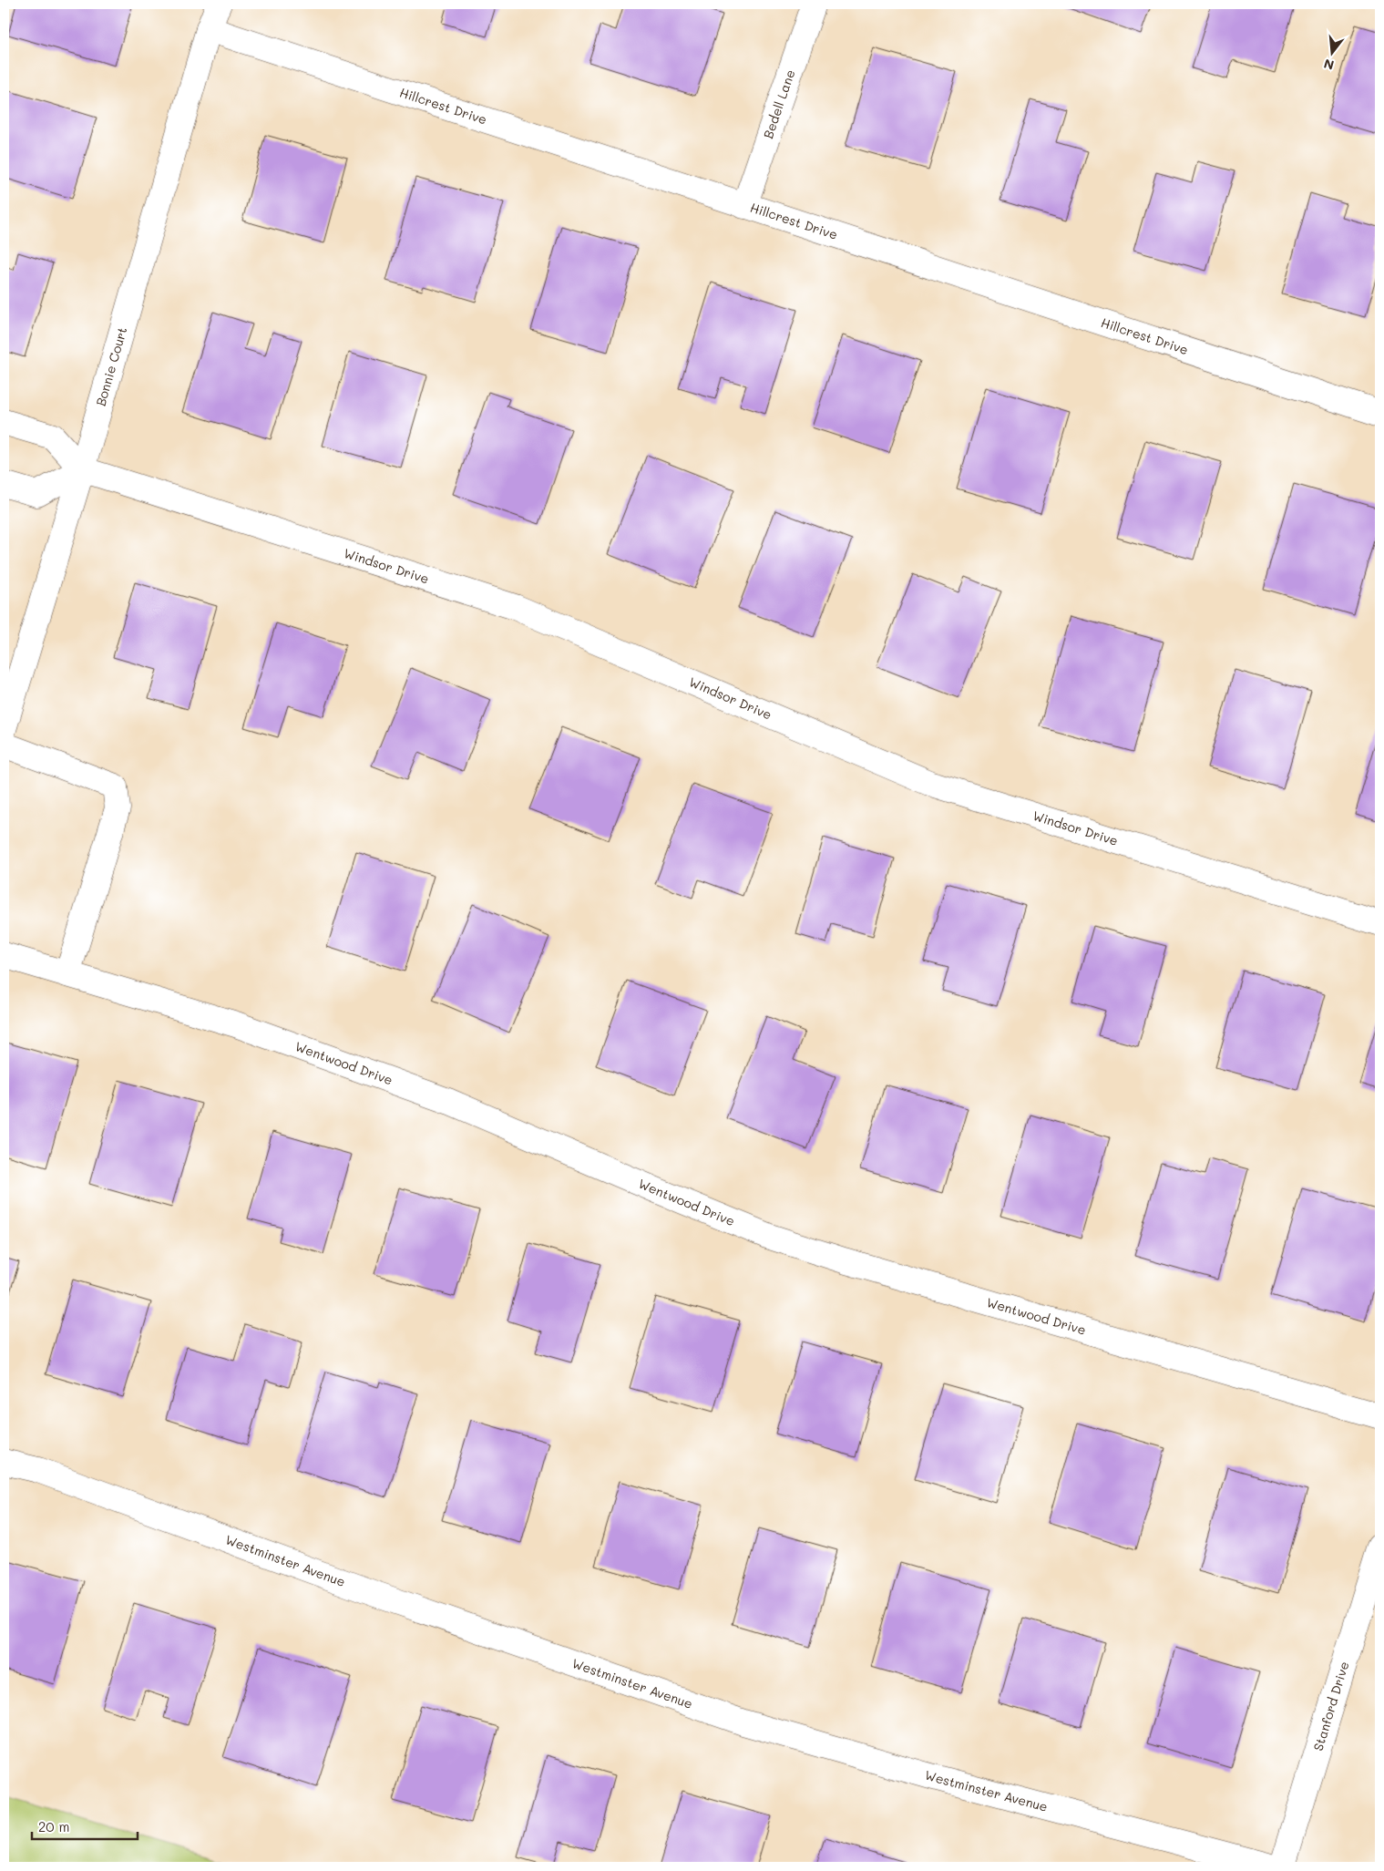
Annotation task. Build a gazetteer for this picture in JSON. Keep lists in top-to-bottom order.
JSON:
{
  "streets": {
    "street": [
      "Bedell Lane",
      "Hillcrest Drive",
      "Bonnie Court",
      "Windsor Drive",
      "Wentwood Drive",
      "Westminster Avenue",
      "Stanford Drive"
    ]
  },
  "crossings": [
    ["Bedell Lane", "Hillcrest Drive"],
    ["Hillcrest Drive", "Bonnie Court"],
    ["Bonnie Court", "Windsor Drive"]
  ],
  "scale_bar": "20 m",
  "north": "bottom"
}
